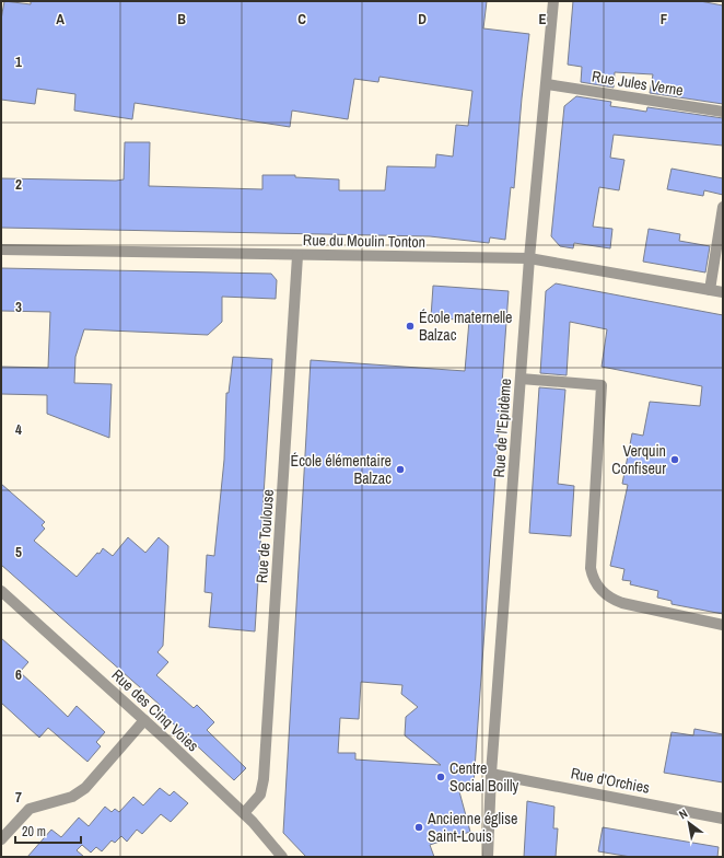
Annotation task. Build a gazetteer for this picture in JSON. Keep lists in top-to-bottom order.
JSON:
{
  "streets": {
    "street": [
      "Rue Jules Verne",
      "Rue du Moulin Tonton",
      "Rue de l'Epidème",
      "Rue de Toulouse",
      "Rue des Cinq Voies",
      "Rue d'Orchies"
    ]
  },
  "crossings": [
    ["Rue Jules Verne", "Rue de l'Epidème"],
    ["Rue du Moulin Tonton", "Rue de l'Epidème"],
    ["Rue du Moulin Tonton", "Rue de Toulouse"],
    ["Rue de l'Epidème", "Rue d'Orchies"],
    ["Rue de Toulouse", "Rue des Cinq Voies"]
  ],
  "places": [
    "École maternelle Balzac",
    "Verquin Confiseur",
    "École élémentaire Balzac",
    "Centre Social Boilly",
    "Ancienne église Saint-Louis"
  ],
  "scale_bar": "20 m",
  "north": "top left",
  "grid": {
    "columns": [
      "A",
      "B",
      "C",
      "D",
      "E",
      "F"
    ],
    "rows": [
      "1",
      "2",
      "3",
      "4",
      "5",
      "6",
      "7"
    ]
  }
}
